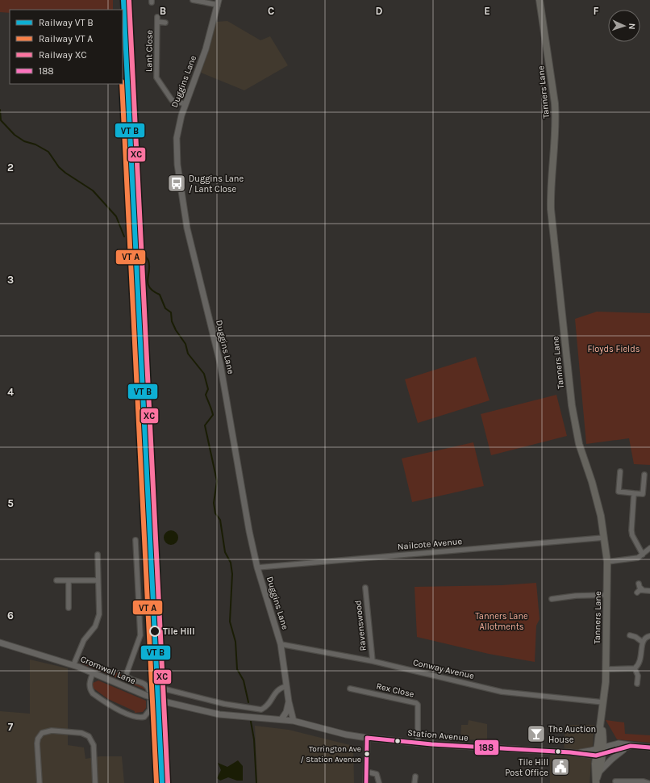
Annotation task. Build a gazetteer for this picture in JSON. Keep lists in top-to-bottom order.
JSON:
{
  "streets": {
    "main road": ["Tanners Lane"],
    "street": [
      "Lant Close",
      "Duggins Lane",
      "Nailcote Avenue",
      "Ravenswood",
      "Conway Avenue",
      "Cromwell Lane",
      "Rex Close",
      "Station Avenue"
    ]
  },
  "crossings": [
    ["Lant Close", "Duggins Lane"],
    ["Duggins Lane", "Nailcote Avenue"],
    ["Duggins Lane", "Conway Avenue"],
    ["Duggins Lane", "Station Avenue"],
    ["Tanners Lane", "Nailcote Avenue"],
    ["Tanners Lane", "Conway Avenue"],
    ["Tanners Lane", "Station Avenue"],
    ["Ravenswood", "Conway Avenue"],
    ["Cromwell Lane", "Station Avenue"],
    ["Rex Close", "Station Avenue"]
  ],
  "parks": ["Floyds Fields", "Tanners Lane Allotments"],
  "places": {
    "bus stop": ["Duggins Lane / Lant Close"],
    "other": ["Tile Hill", "Torrington Ave / Station Avenue"],
    "bar": ["The Auction House"],
    "public building": ["Tile Hill Post Office"]
  },
  "lines": ["rail line XC", "transit line 188"],
  "legend": [
    "Railway VT B",
    "Railway VT A",
    "Railway XC",
    "188"
  ],
  "north": "right",
  "grid": {
    "columns": [
      "B",
      "C",
      "D",
      "E",
      "F"
    ],
    "rows": [
      "2",
      "3",
      "4",
      "5",
      "6",
      "7"
    ]
  }
}
